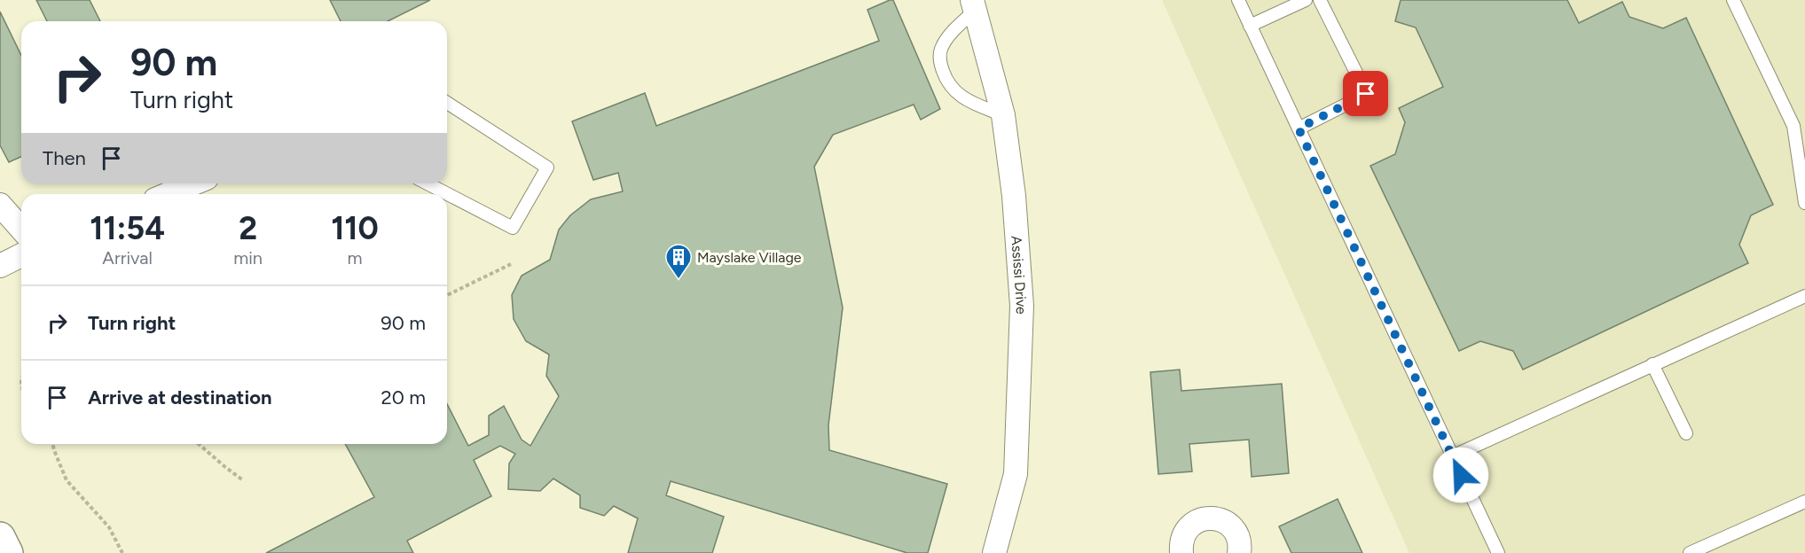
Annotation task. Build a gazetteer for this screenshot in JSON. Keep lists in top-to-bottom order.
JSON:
{
  "streets": {
    "street": ["Assissi Drive"]
  },
  "places": {
    "building": ["Mayslake Village"]
  },
  "page": {
    "turn": ["90 m", "Turn right"],
    "then": "Then",
    "eta": [
      "11:54",
      "Arrival",
      "2",
      "min",
      "110",
      "m"
    ],
    "list": [
      {
        "name": "Turn right",
        "value": "90 m"
      },
      {
        "name": "Arrive at destination",
        "value": "20 m"
      }
    ]
  }
}
